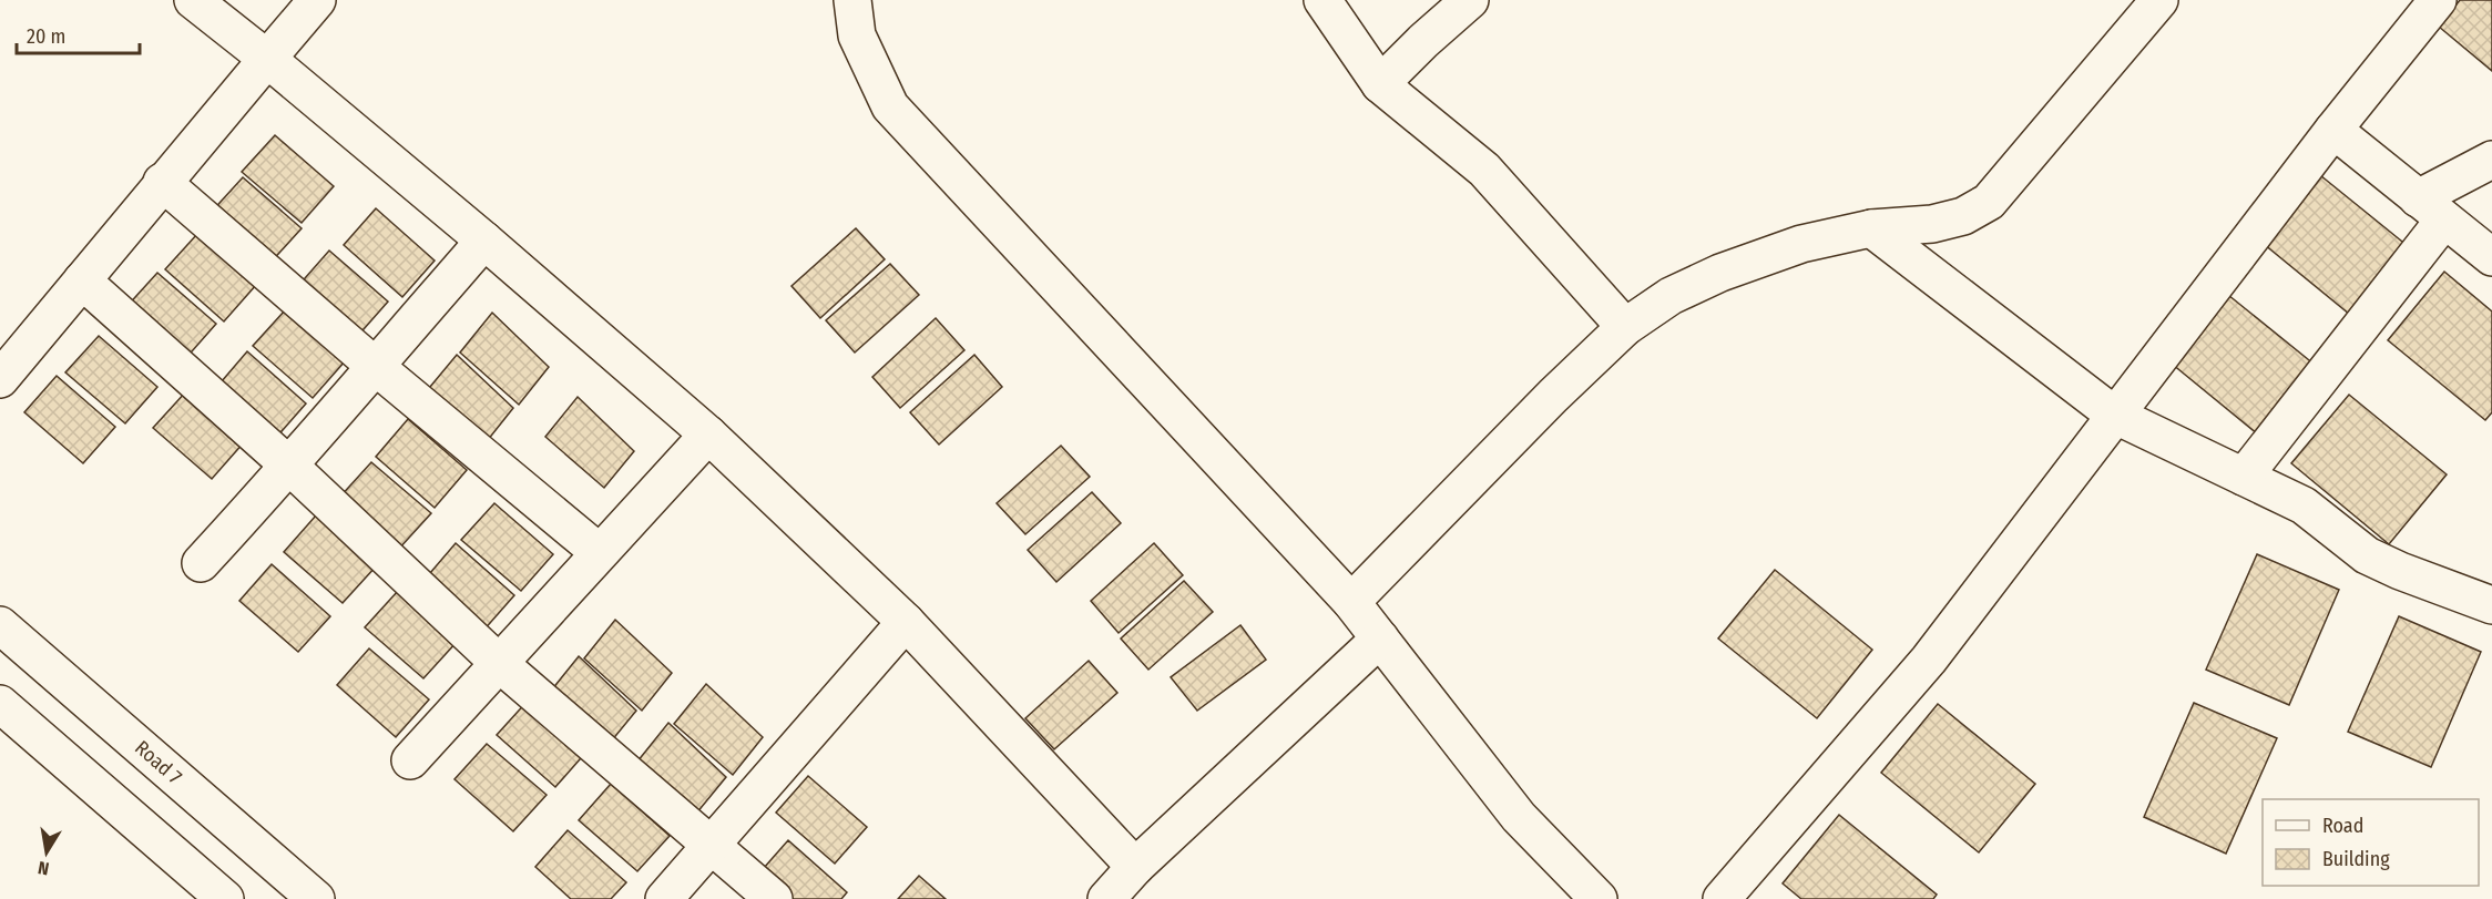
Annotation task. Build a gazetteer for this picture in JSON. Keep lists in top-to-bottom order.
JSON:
{
  "streets": {
    "street": ["Road 7"]
  },
  "legend": ["Road", "Building"],
  "scale_bar": "20 m",
  "north": "bottom"
}
